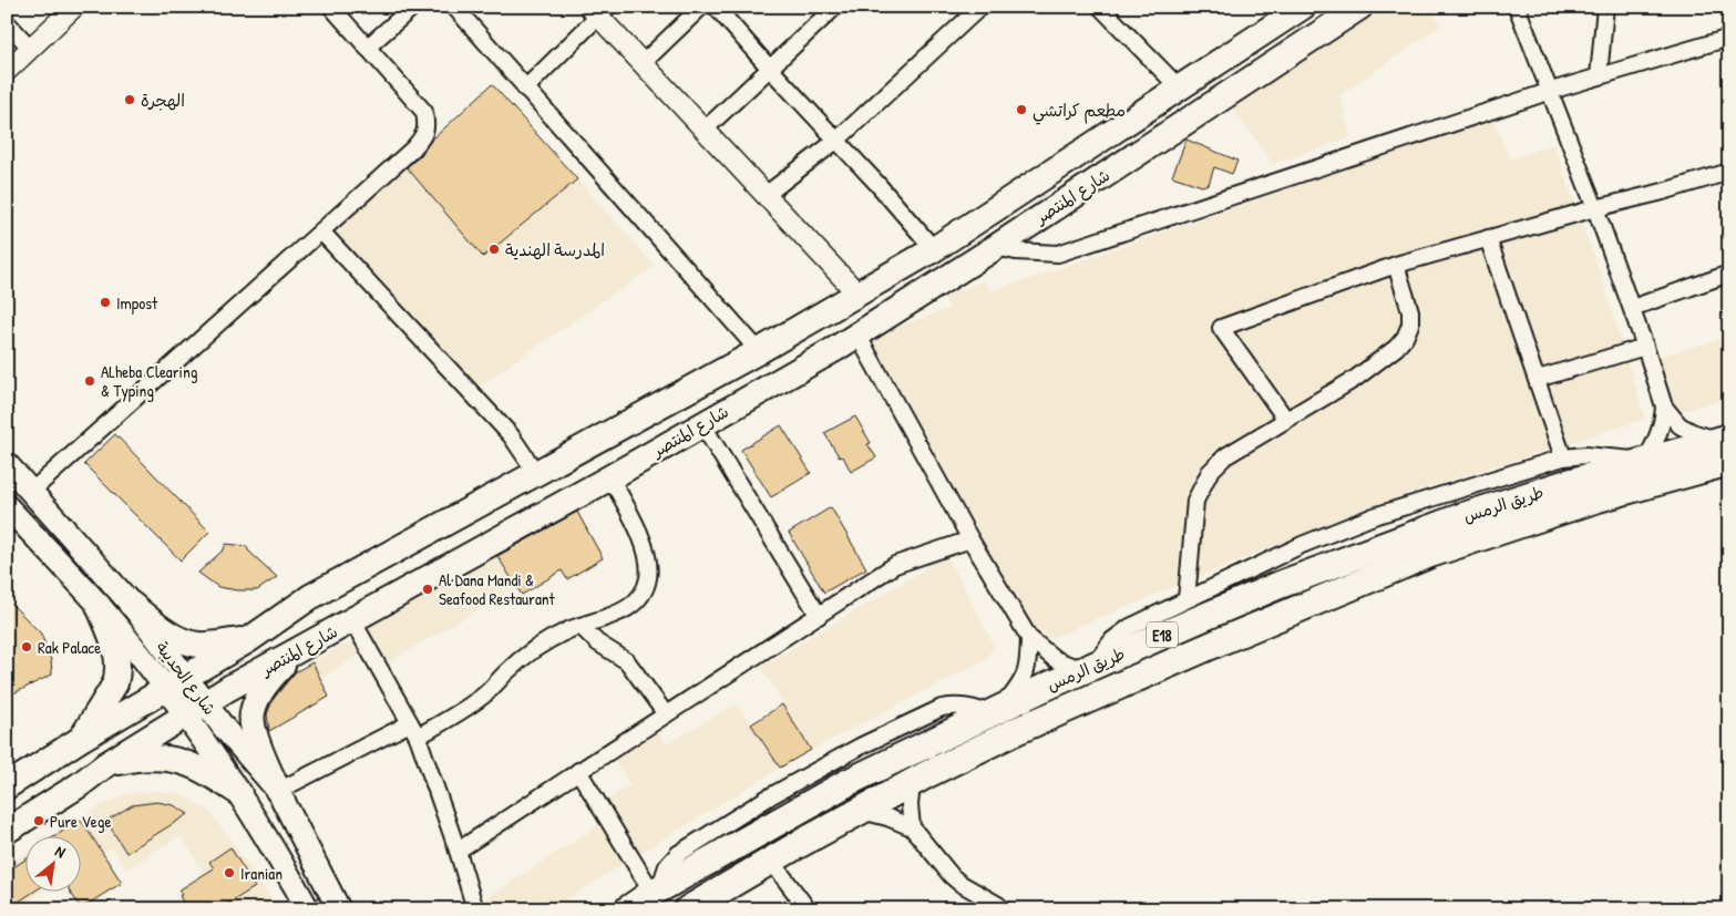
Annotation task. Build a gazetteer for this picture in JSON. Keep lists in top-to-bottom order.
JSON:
{
  "streets": {
    "highway": ["طريق الرمس", "E18"],
    "main road": ["شارع المنتصر", "شارع الحديبة"]
  },
  "crossings": [
    ["شارع المنتصر", "شارع الحديبة"]
  ],
  "places": [
    "الهجرة",
    "مطعم كراتشي",
    "المدرسة الهندية",
    "Impost",
    "ALheba Clearing & Typing",
    "Al Dana Mandi & Seafood Restaurant",
    "Rak Palace",
    "Pure Vege",
    "Iranian"
  ],
  "north": "top right"
}
